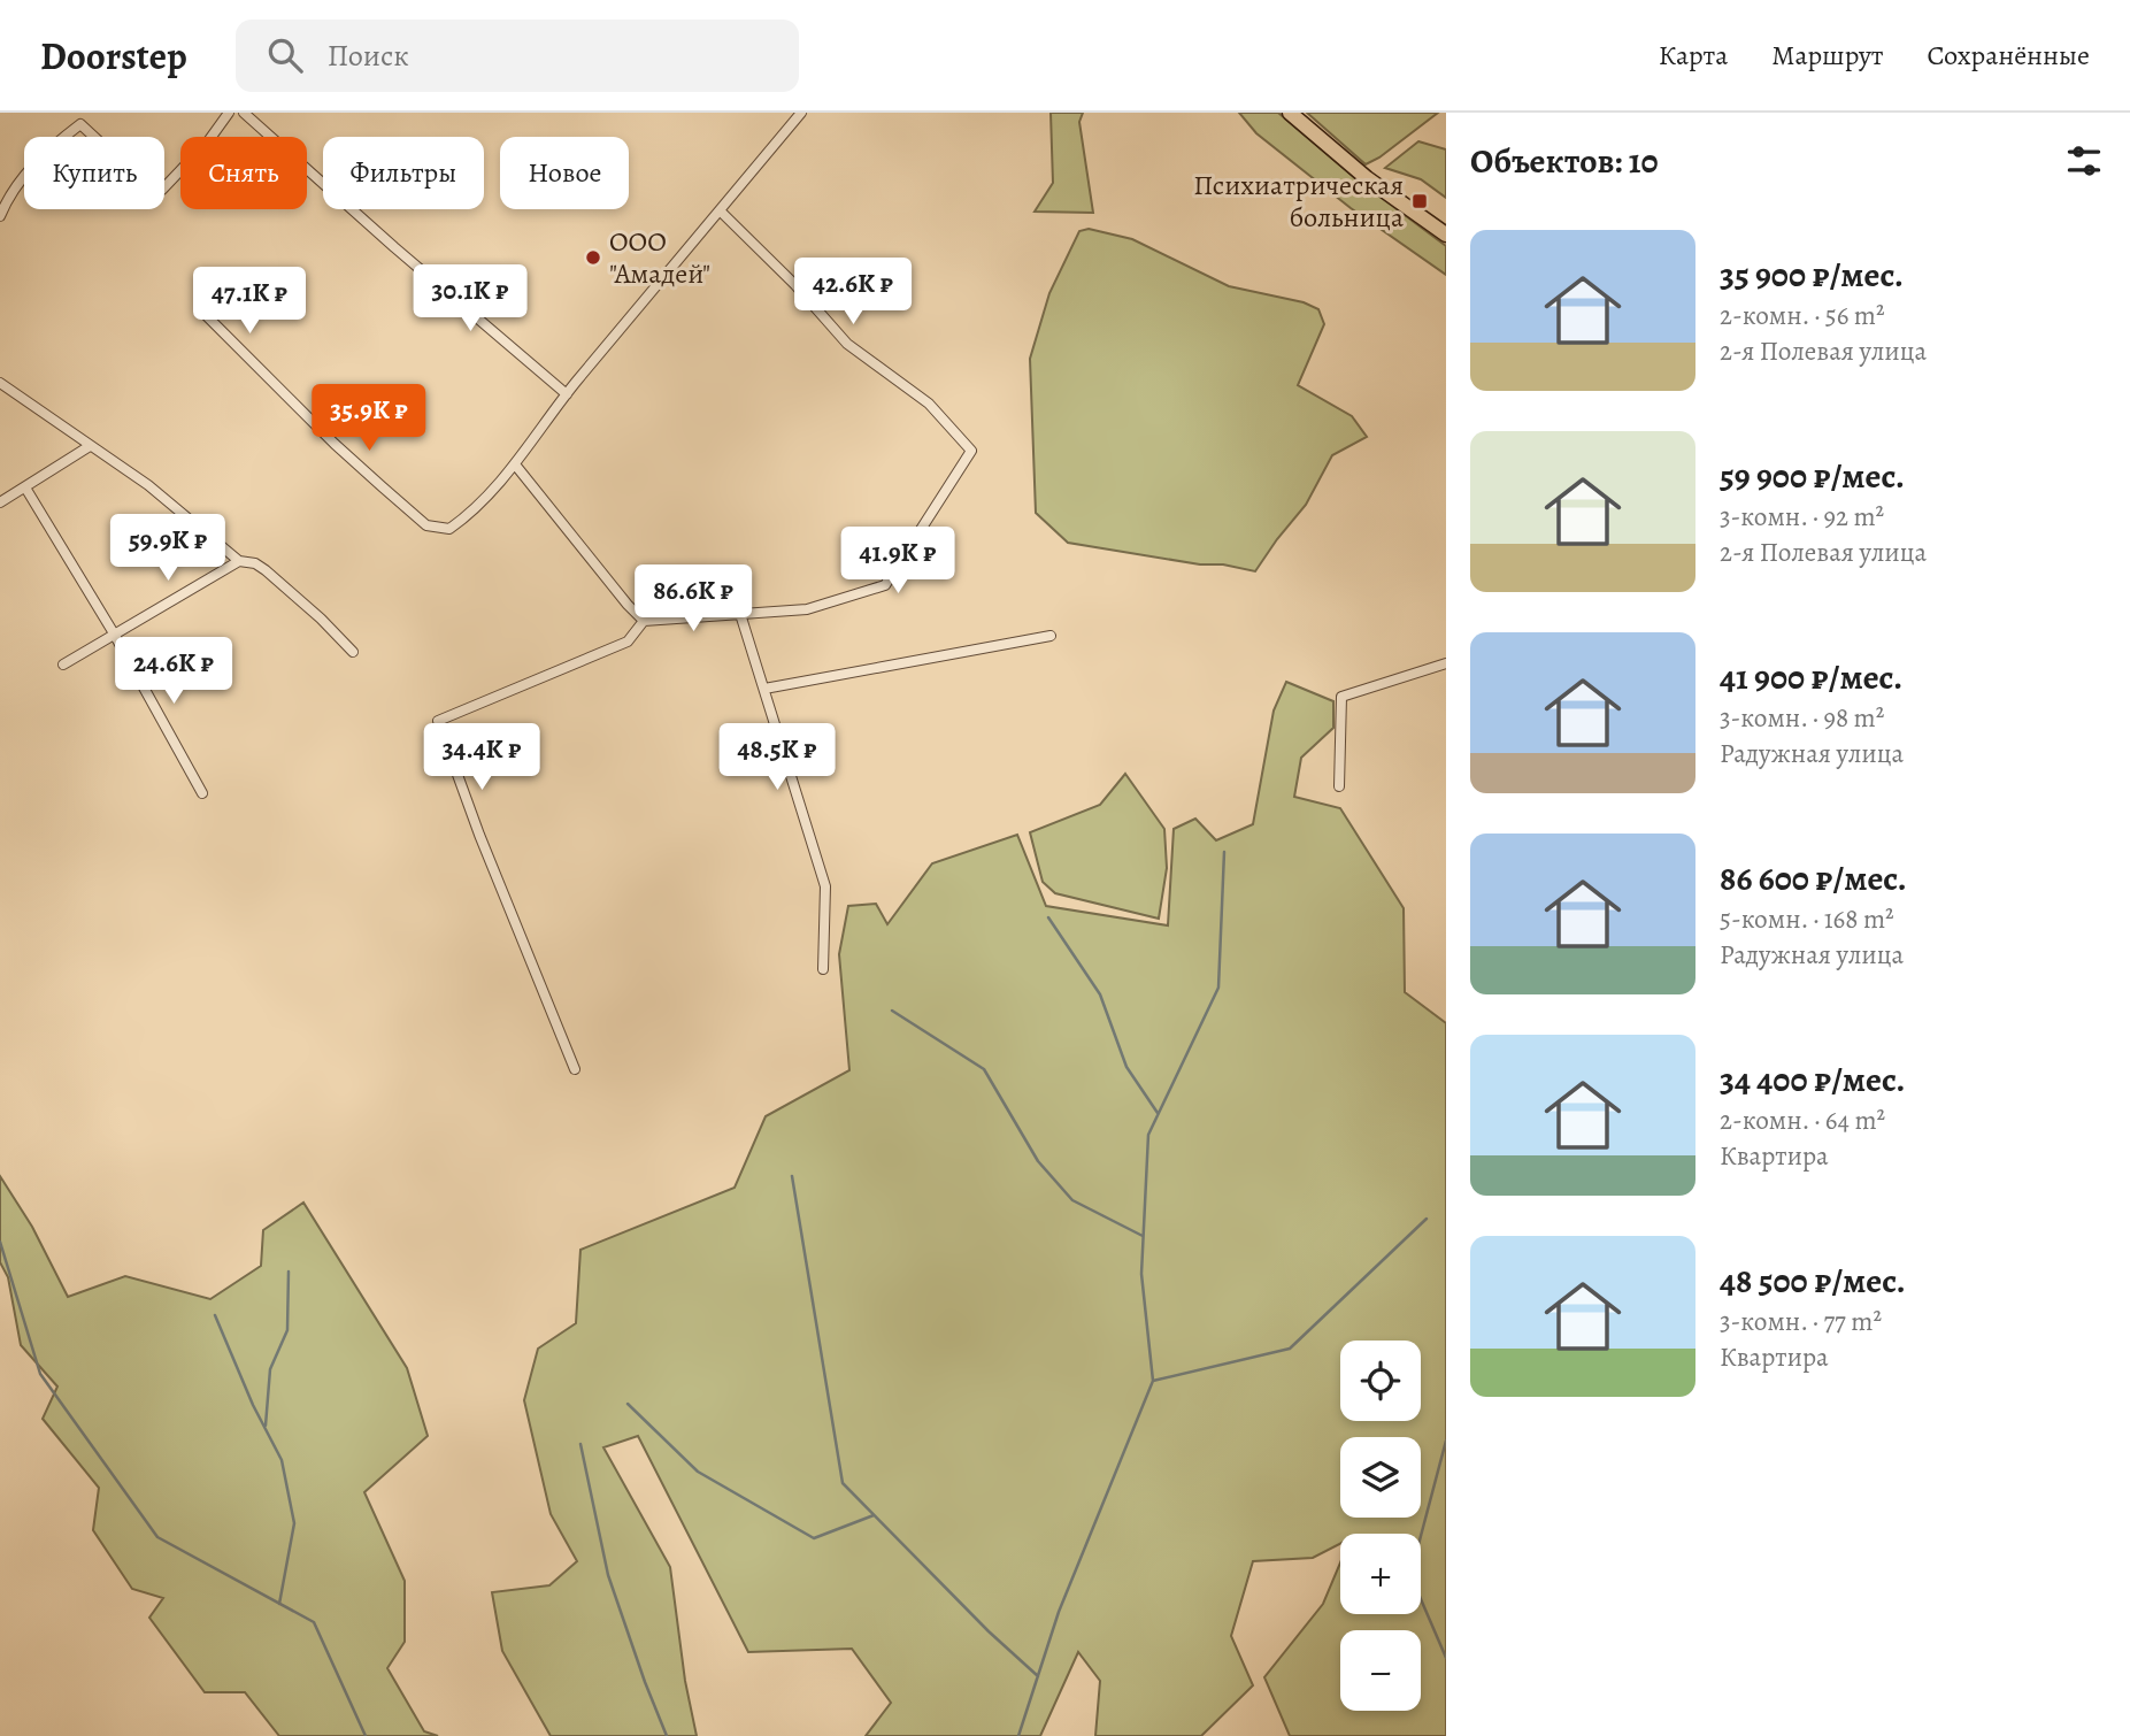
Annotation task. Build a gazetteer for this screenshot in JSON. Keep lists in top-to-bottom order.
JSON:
{
  "places": {
    "transit": ["Психиатрическая больница"],
    "other": ["ООО \"Амадей\""]
  },
  "page": {
    "header": "Doorstep",
    "search": "Поиск",
    "nav": ["Карта", "Маршрут", "Сохранённые"],
    "heading": "Объектов: 10",
    "chip": [
      "Купить",
      "Снять",
      "Фильтры",
      "Новое"
    ],
    "list": [
      {
        "name": "35 900 ₽/мес.",
        "note": "2-комн. · 56 m² · 2-я Полевая улица"
      },
      {
        "name": "59 900 ₽/мес.",
        "note": "3-комн. · 92 m² · 2-я Полевая улица"
      },
      {
        "name": "41 900 ₽/мес.",
        "note": "3-комн. · 98 m² · Радужная улица"
      },
      {
        "name": "86 600 ₽/мес.",
        "note": "5-комн. · 168 m² · Радужная улица"
      },
      {
        "name": "34 400 ₽/мес.",
        "note": "2-комн. · 64 m² · Квартира"
      },
      {
        "name": "48 500 ₽/мес.",
        "note": "3-комн. · 77 m² · Квартира"
      }
    ],
    "price": [
      "42.6K ₽",
      "30.1K ₽",
      "47.1K ₽",
      "35.9K ₽",
      "59.9K ₽",
      "41.9K ₽",
      "86.6K ₽",
      "24.6K ₽",
      "34.4K ₽",
      "48.5K ₽"
    ],
    "map_buttons": ["+", "−"]
  }
}
